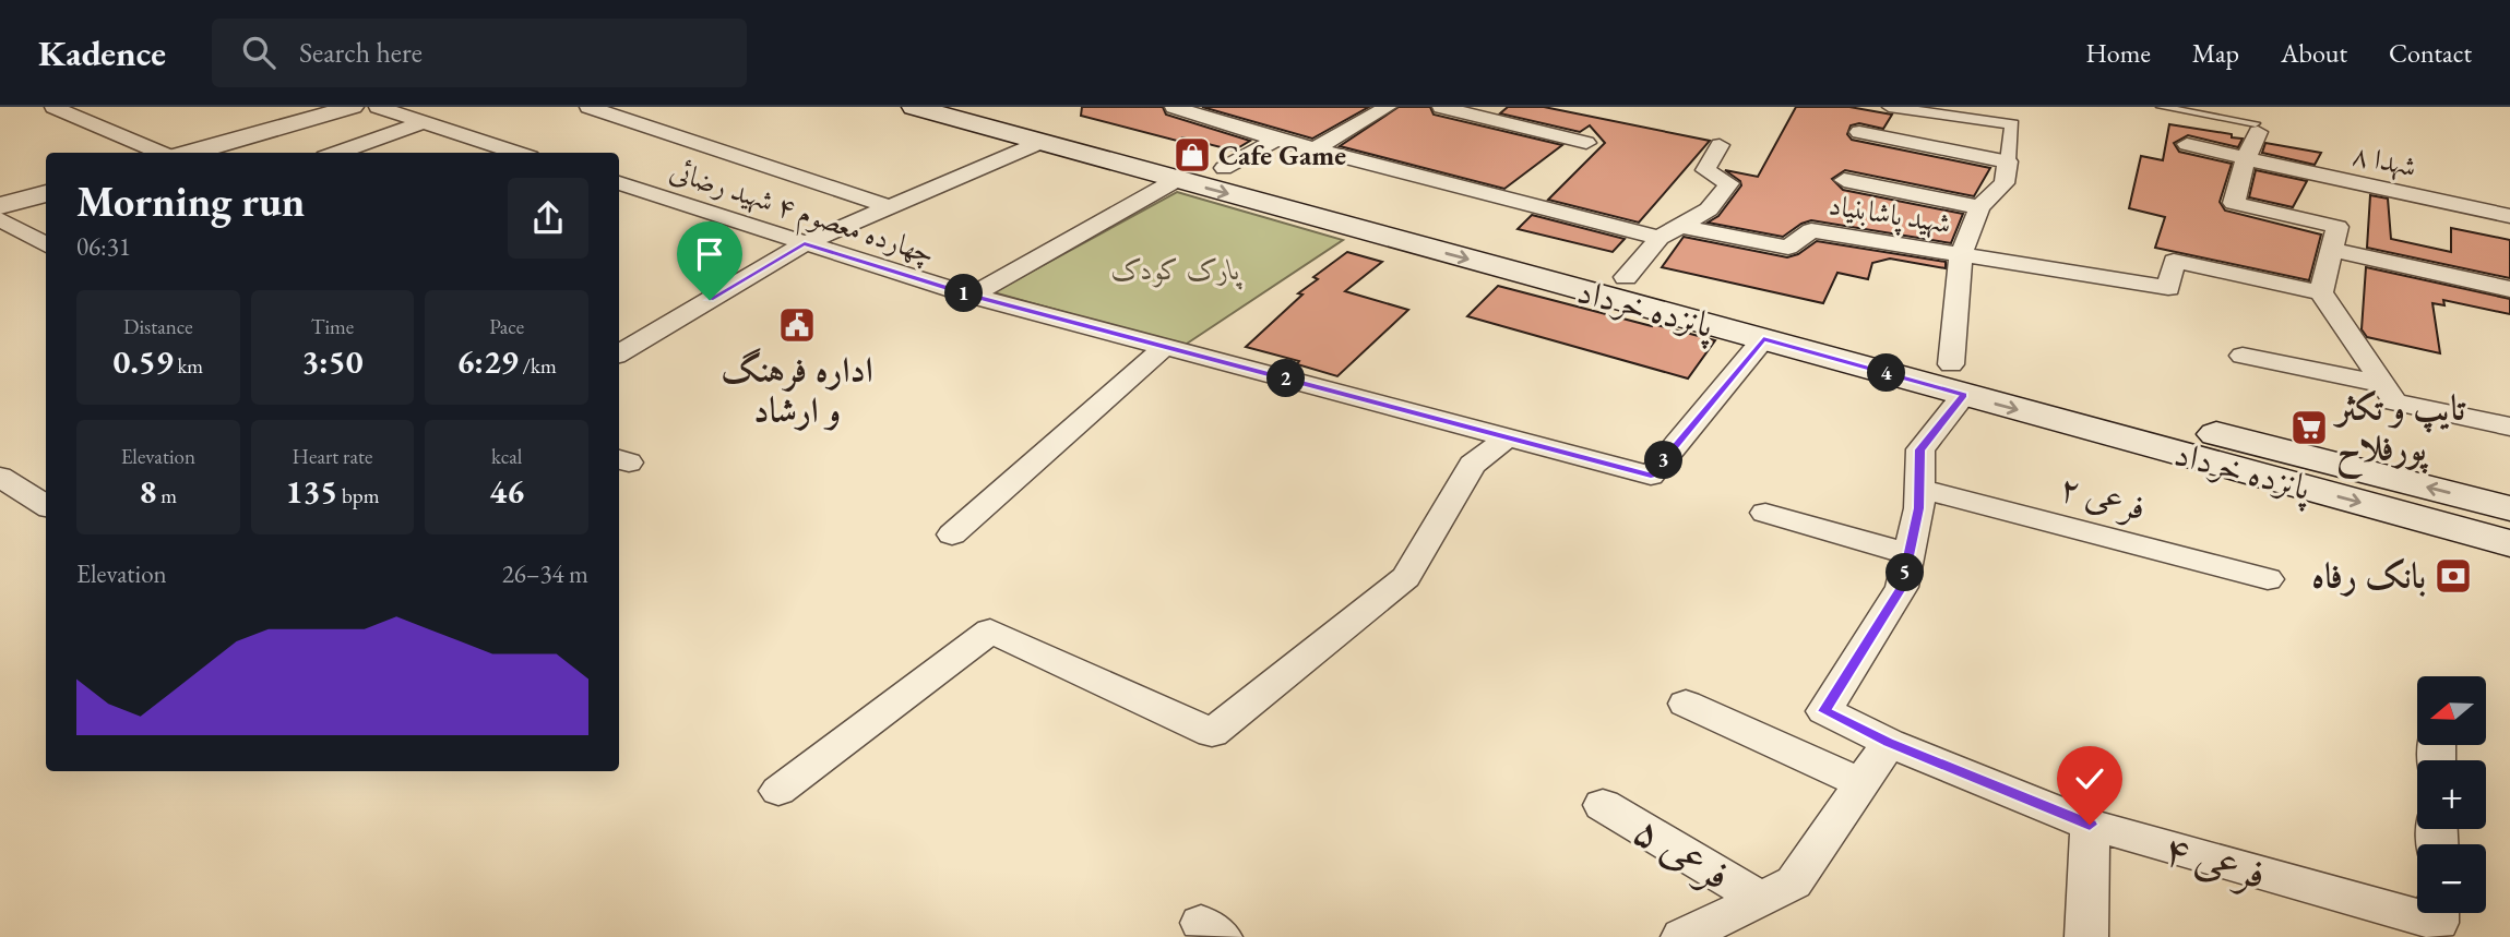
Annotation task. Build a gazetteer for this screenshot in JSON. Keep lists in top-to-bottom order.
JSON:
{
  "streets": {
    "main road": ["پانزده خرداد"],
    "street": [
      "شهدا ۸",
      "چهارده معصوم ۴ شهید رضائی",
      "شهید پاشابنیاد",
      "فرعی ۲",
      "فرعی ۵",
      "فرعی ۴"
    ]
  },
  "crossings": [
    ["چهارده معصوم ۴ شهید رضائی", "پانزده خرداد"]
  ],
  "parks": ["پارک کودک"],
  "places": {
    "shop": ["Cafe Game"],
    "public building": ["اداره فرهنگ و ارشاد"],
    "supermarket": ["تایپ و تکثر پورفلاح"],
    "bank": ["بانک رفاه"]
  },
  "north": "left",
  "page": {
    "header": "Kadence",
    "search": "Search here",
    "nav": [
      "Home",
      "Map",
      "About",
      "Contact"
    ],
    "heading": ["Morning run", "06:31"],
    "pins": [
      "1",
      "4",
      "2",
      "3",
      "5"
    ],
    "stats": [
      ["Distance", "0.59 km"],
      ["Time", "3:50"],
      ["Pace", "6:29 /km"],
      ["Elevation", "8 m"],
      ["Heart rate", "135 bpm"],
      ["kcal", "46"]
    ],
    "chart": ["Elevation", "26–34 m"],
    "map_buttons": ["+", "−"]
  }
}
